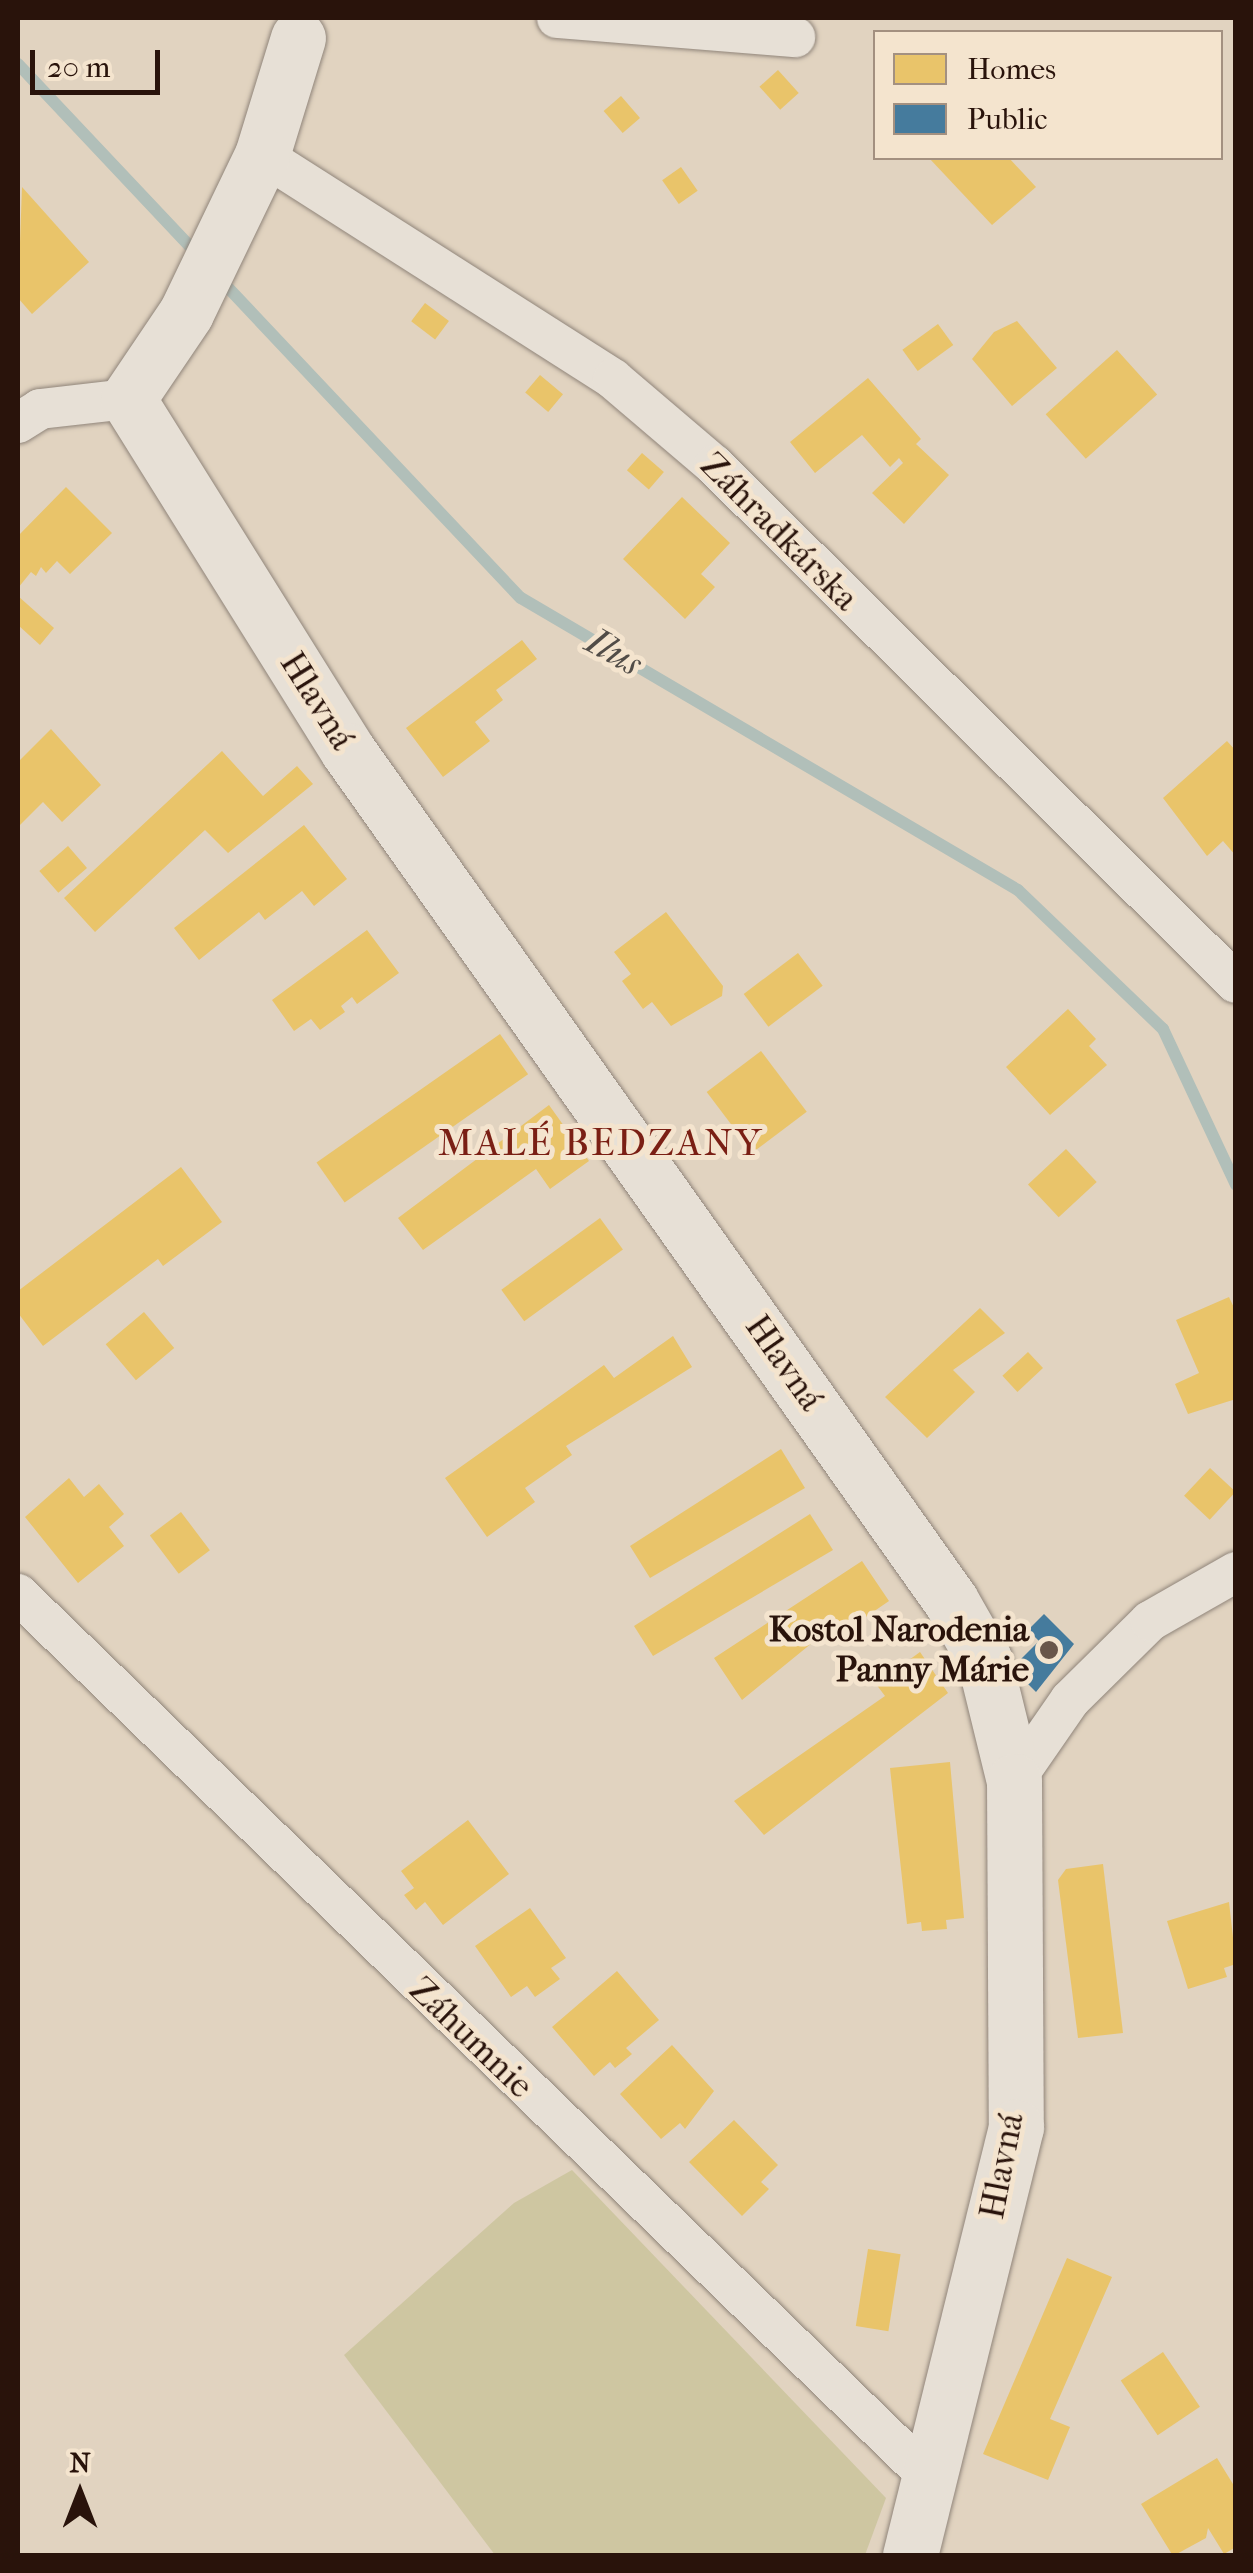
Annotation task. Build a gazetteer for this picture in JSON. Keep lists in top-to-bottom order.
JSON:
{
  "streets": {
    "street": ["Záhradkárska", "Hlavná", "Záhumnie"]
  },
  "crossings": [
    ["Hlavná", "Záhumnie"]
  ],
  "districts": ["MALÉ BEDZANY"],
  "water": ["Ilus"],
  "places": ["Kostol Narodenia Panny Márie"],
  "legend": ["Homes", "Public"],
  "scale_bar": "20 m",
  "north": "top"
}
